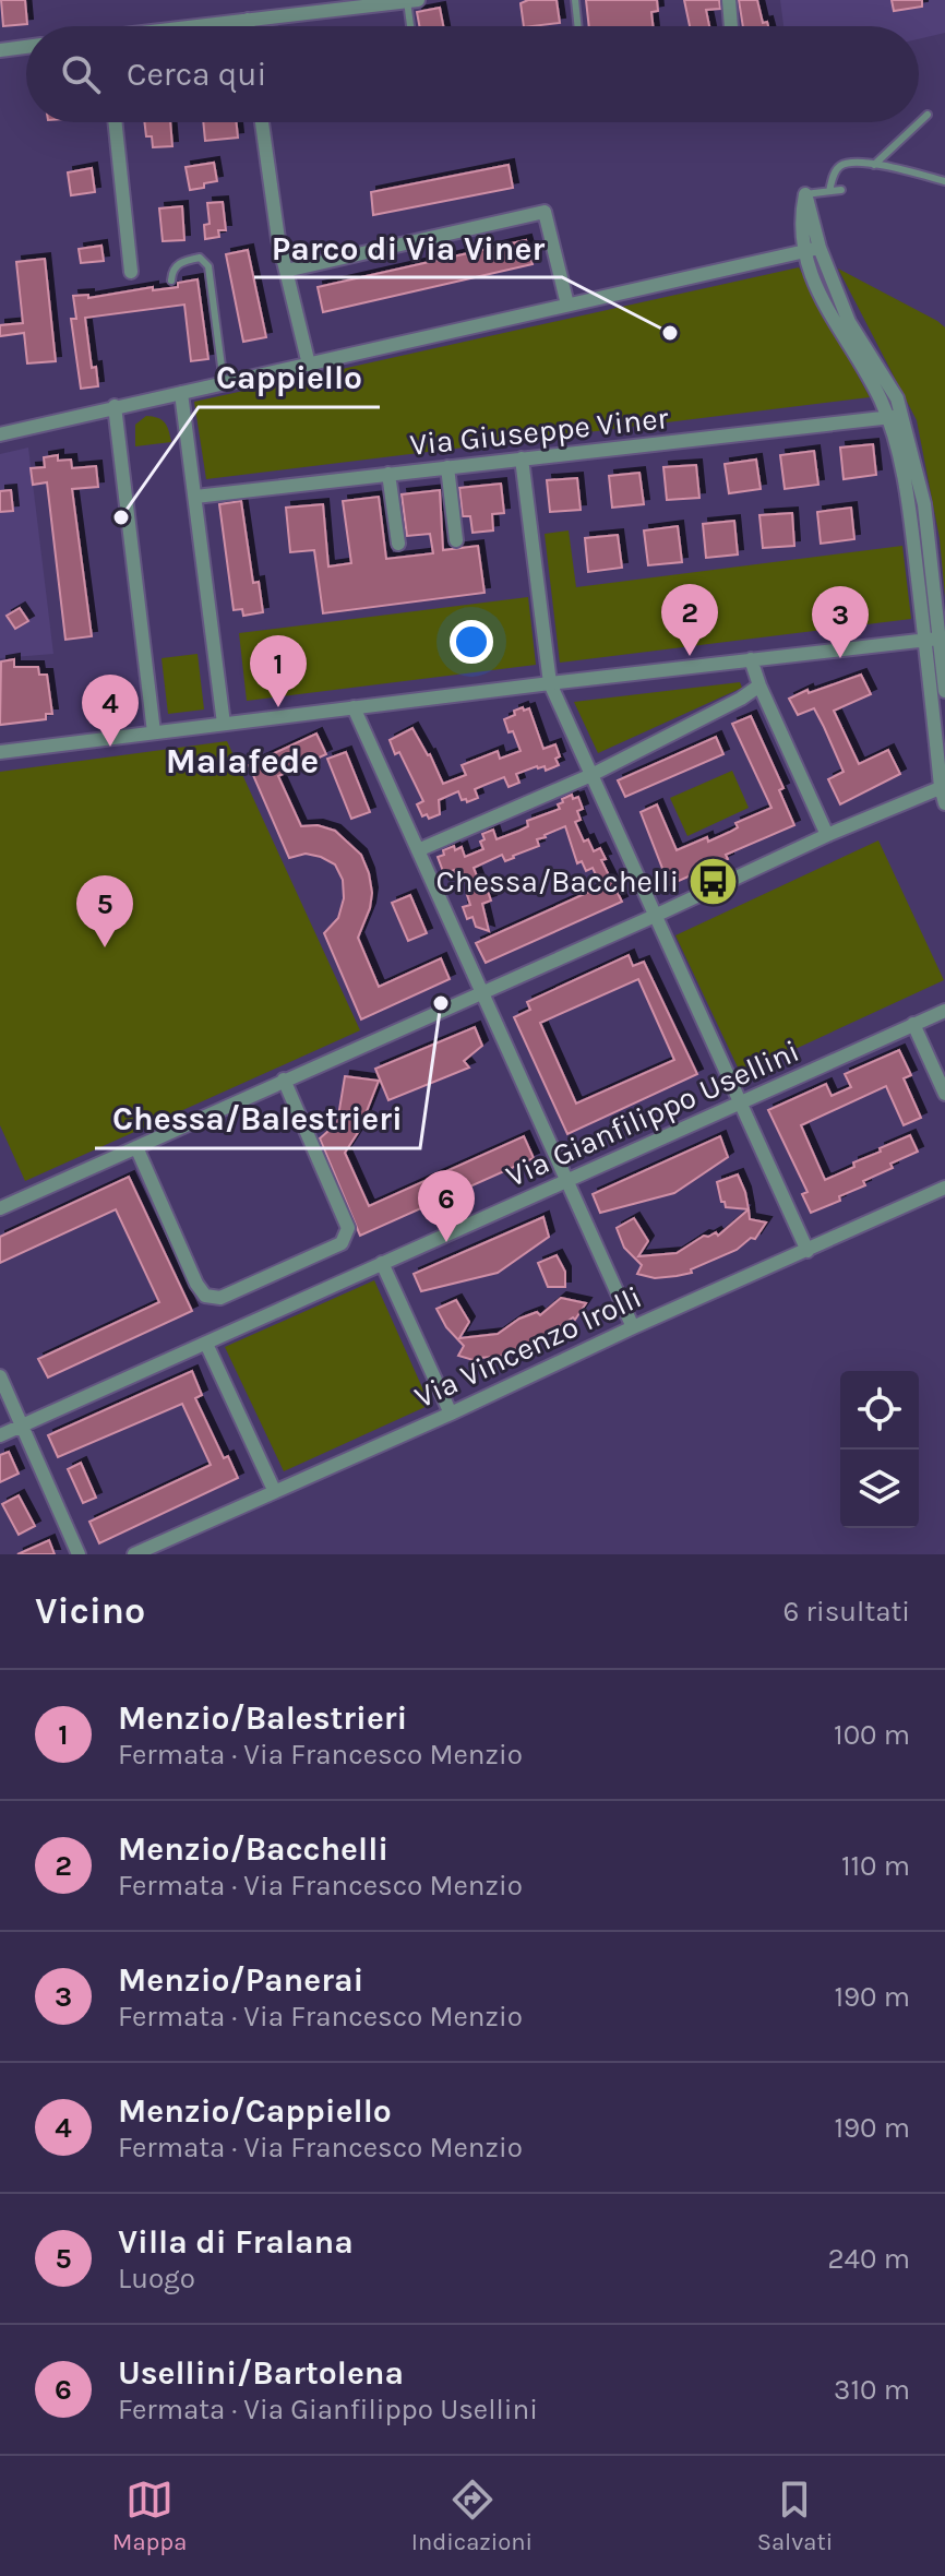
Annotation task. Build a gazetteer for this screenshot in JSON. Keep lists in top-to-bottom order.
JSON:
{
  "streets": {
    "street": ["Via Giuseppe Viner", "Via Gianfilippo Usellini", "Via Vincenzo Irolli"]
  },
  "districts": ["Malafede"],
  "places": {
    "other": ["Parco di Via Viner", "Cappiello", "Chessa/Balestrieri"],
    "bus stop": ["Chessa/Bacchelli"]
  },
  "page": {
    "search": "Cerca qui",
    "pins": [
      "2",
      "3",
      "1",
      "4",
      "5",
      "6"
    ],
    "heading": ["Vicino", "6 risultati"],
    "list": [
      {
        "mark": "1",
        "name": "Menzio/Balestrieri",
        "note": "Fermata · Via Francesco Menzio",
        "value": "100 m"
      },
      {
        "mark": "2",
        "name": "Menzio/Bacchelli",
        "note": "Fermata · Via Francesco Menzio",
        "value": "110 m"
      },
      {
        "mark": "3",
        "name": "Menzio/Panerai",
        "note": "Fermata · Via Francesco Menzio",
        "value": "190 m"
      },
      {
        "mark": "4",
        "name": "Menzio/Cappiello",
        "note": "Fermata · Via Francesco Menzio",
        "value": "190 m"
      },
      {
        "mark": "5",
        "name": "Villa di Fralana",
        "note": "Luogo",
        "value": "240 m"
      },
      {
        "mark": "6",
        "name": "Usellini/Bartolena",
        "note": "Fermata · Via Gianfilippo Usellini",
        "value": "310 m"
      }
    ],
    "nav": ["Mappa", "Indicazioni", "Salvati"]
  }
}
